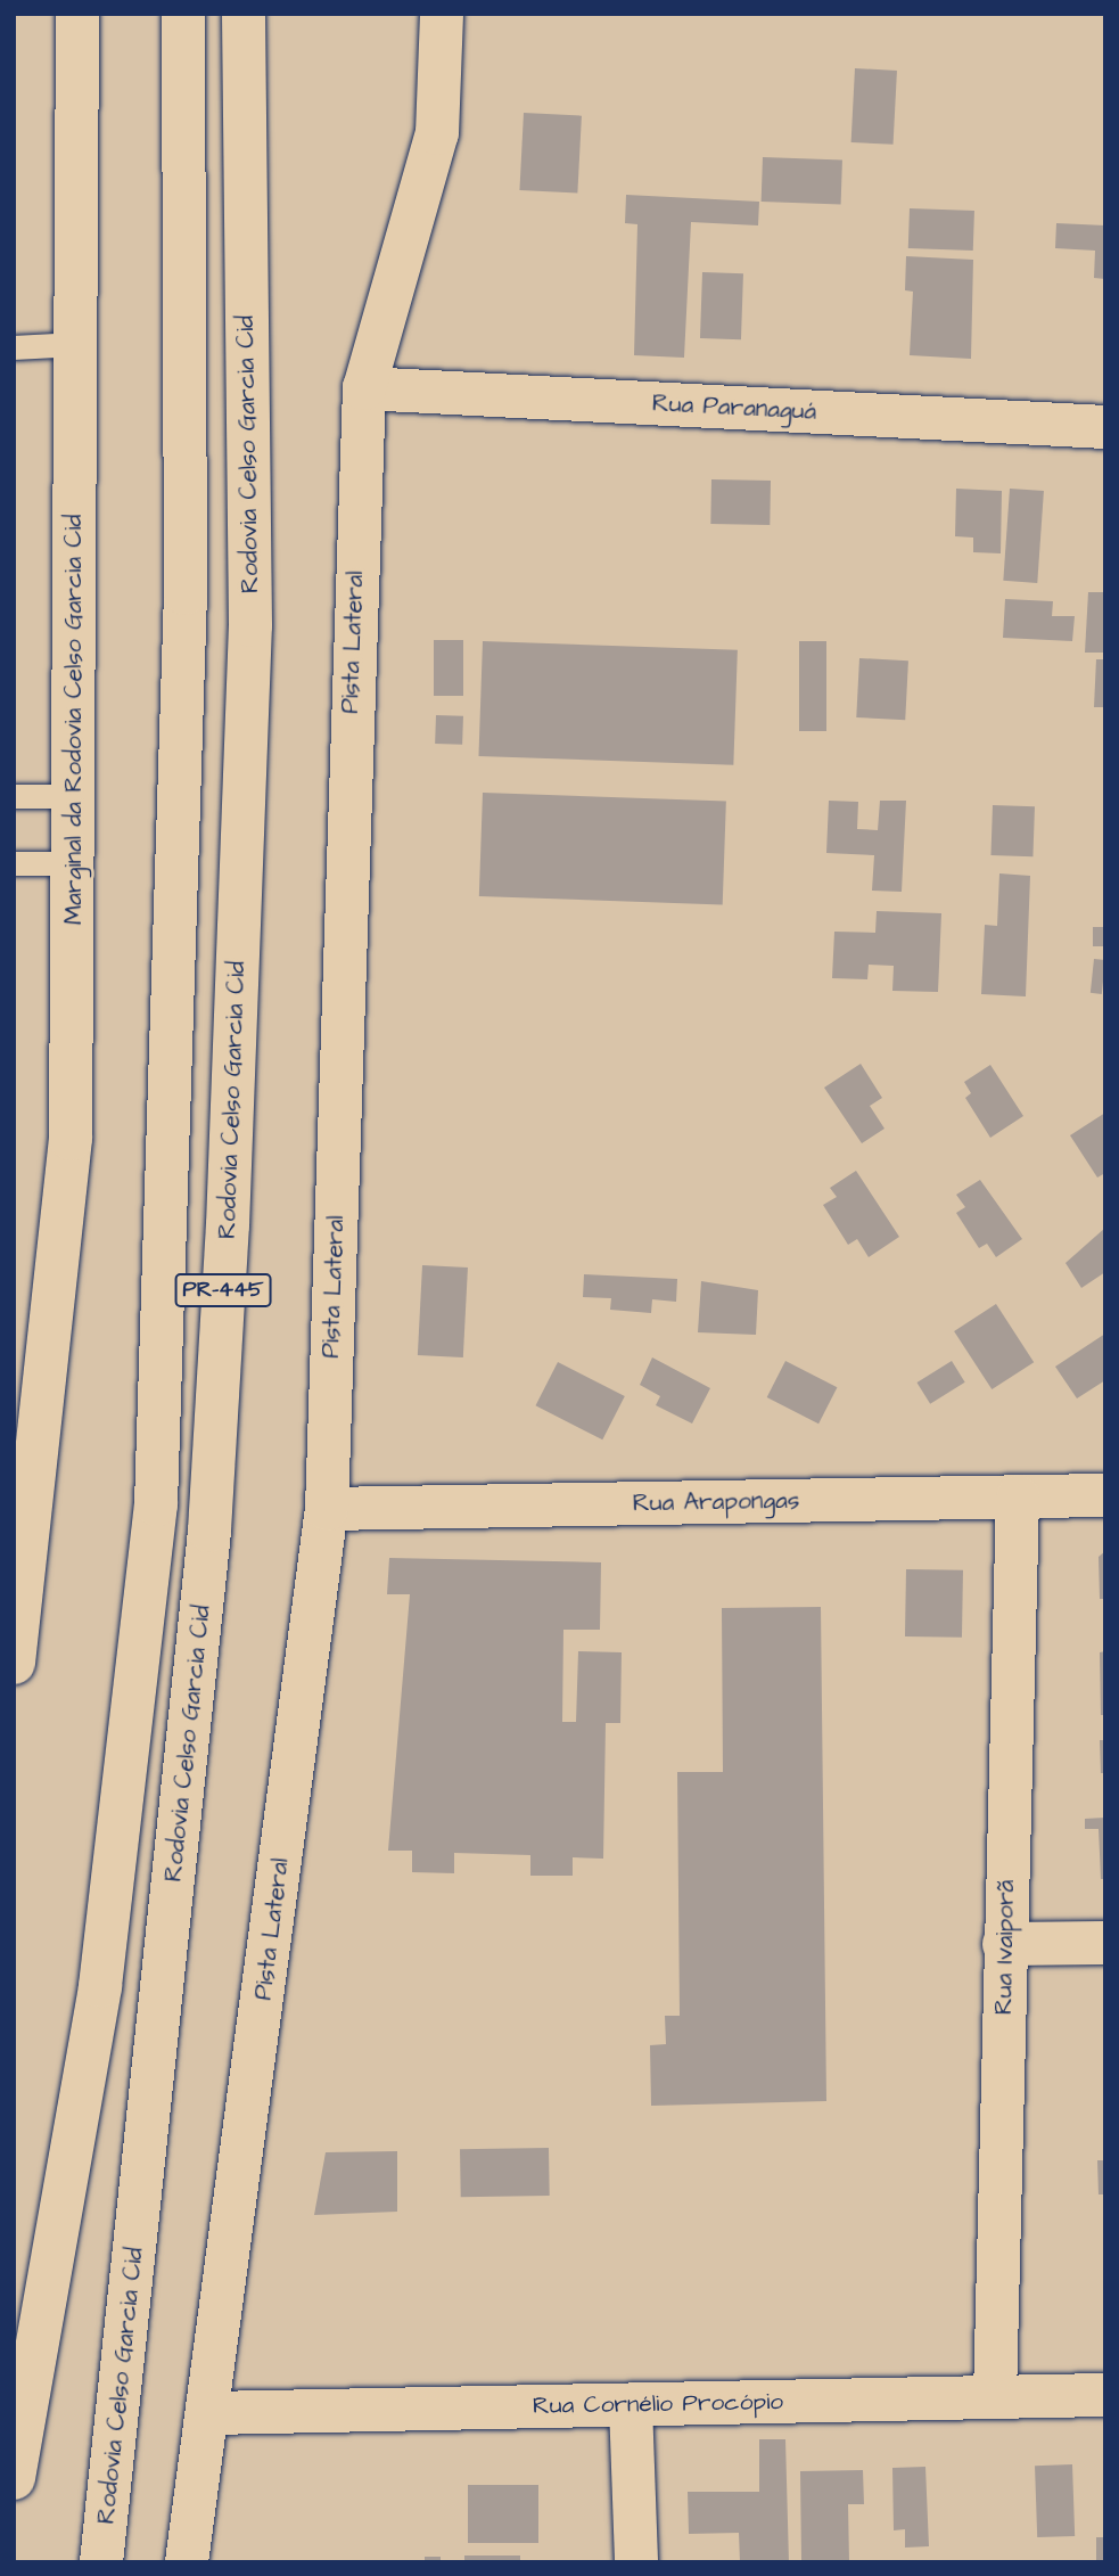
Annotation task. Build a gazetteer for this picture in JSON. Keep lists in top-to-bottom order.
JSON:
{
  "streets": {
    "main road": [
      "Rua Paranaguá",
      "Rodovia Celso Garcia Cid",
      "Pista Lateral",
      "Marginal da Rodovia Celso Garcia Cid",
      "PR-445",
      "Rua Arapongas",
      "Rua Ivaiporã",
      "Rua Cornélio Procópio"
    ]
  },
  "crossings": [
    ["Rua Paranaguá", "Pista Lateral"],
    ["Pista Lateral", "Rua Arapongas"],
    ["Pista Lateral", "Rua Cornélio Procópio"],
    ["Rua Arapongas", "Rua Ivaiporã"],
    ["Rua Ivaiporã", "Rua Cornélio Procópio"]
  ]
}
